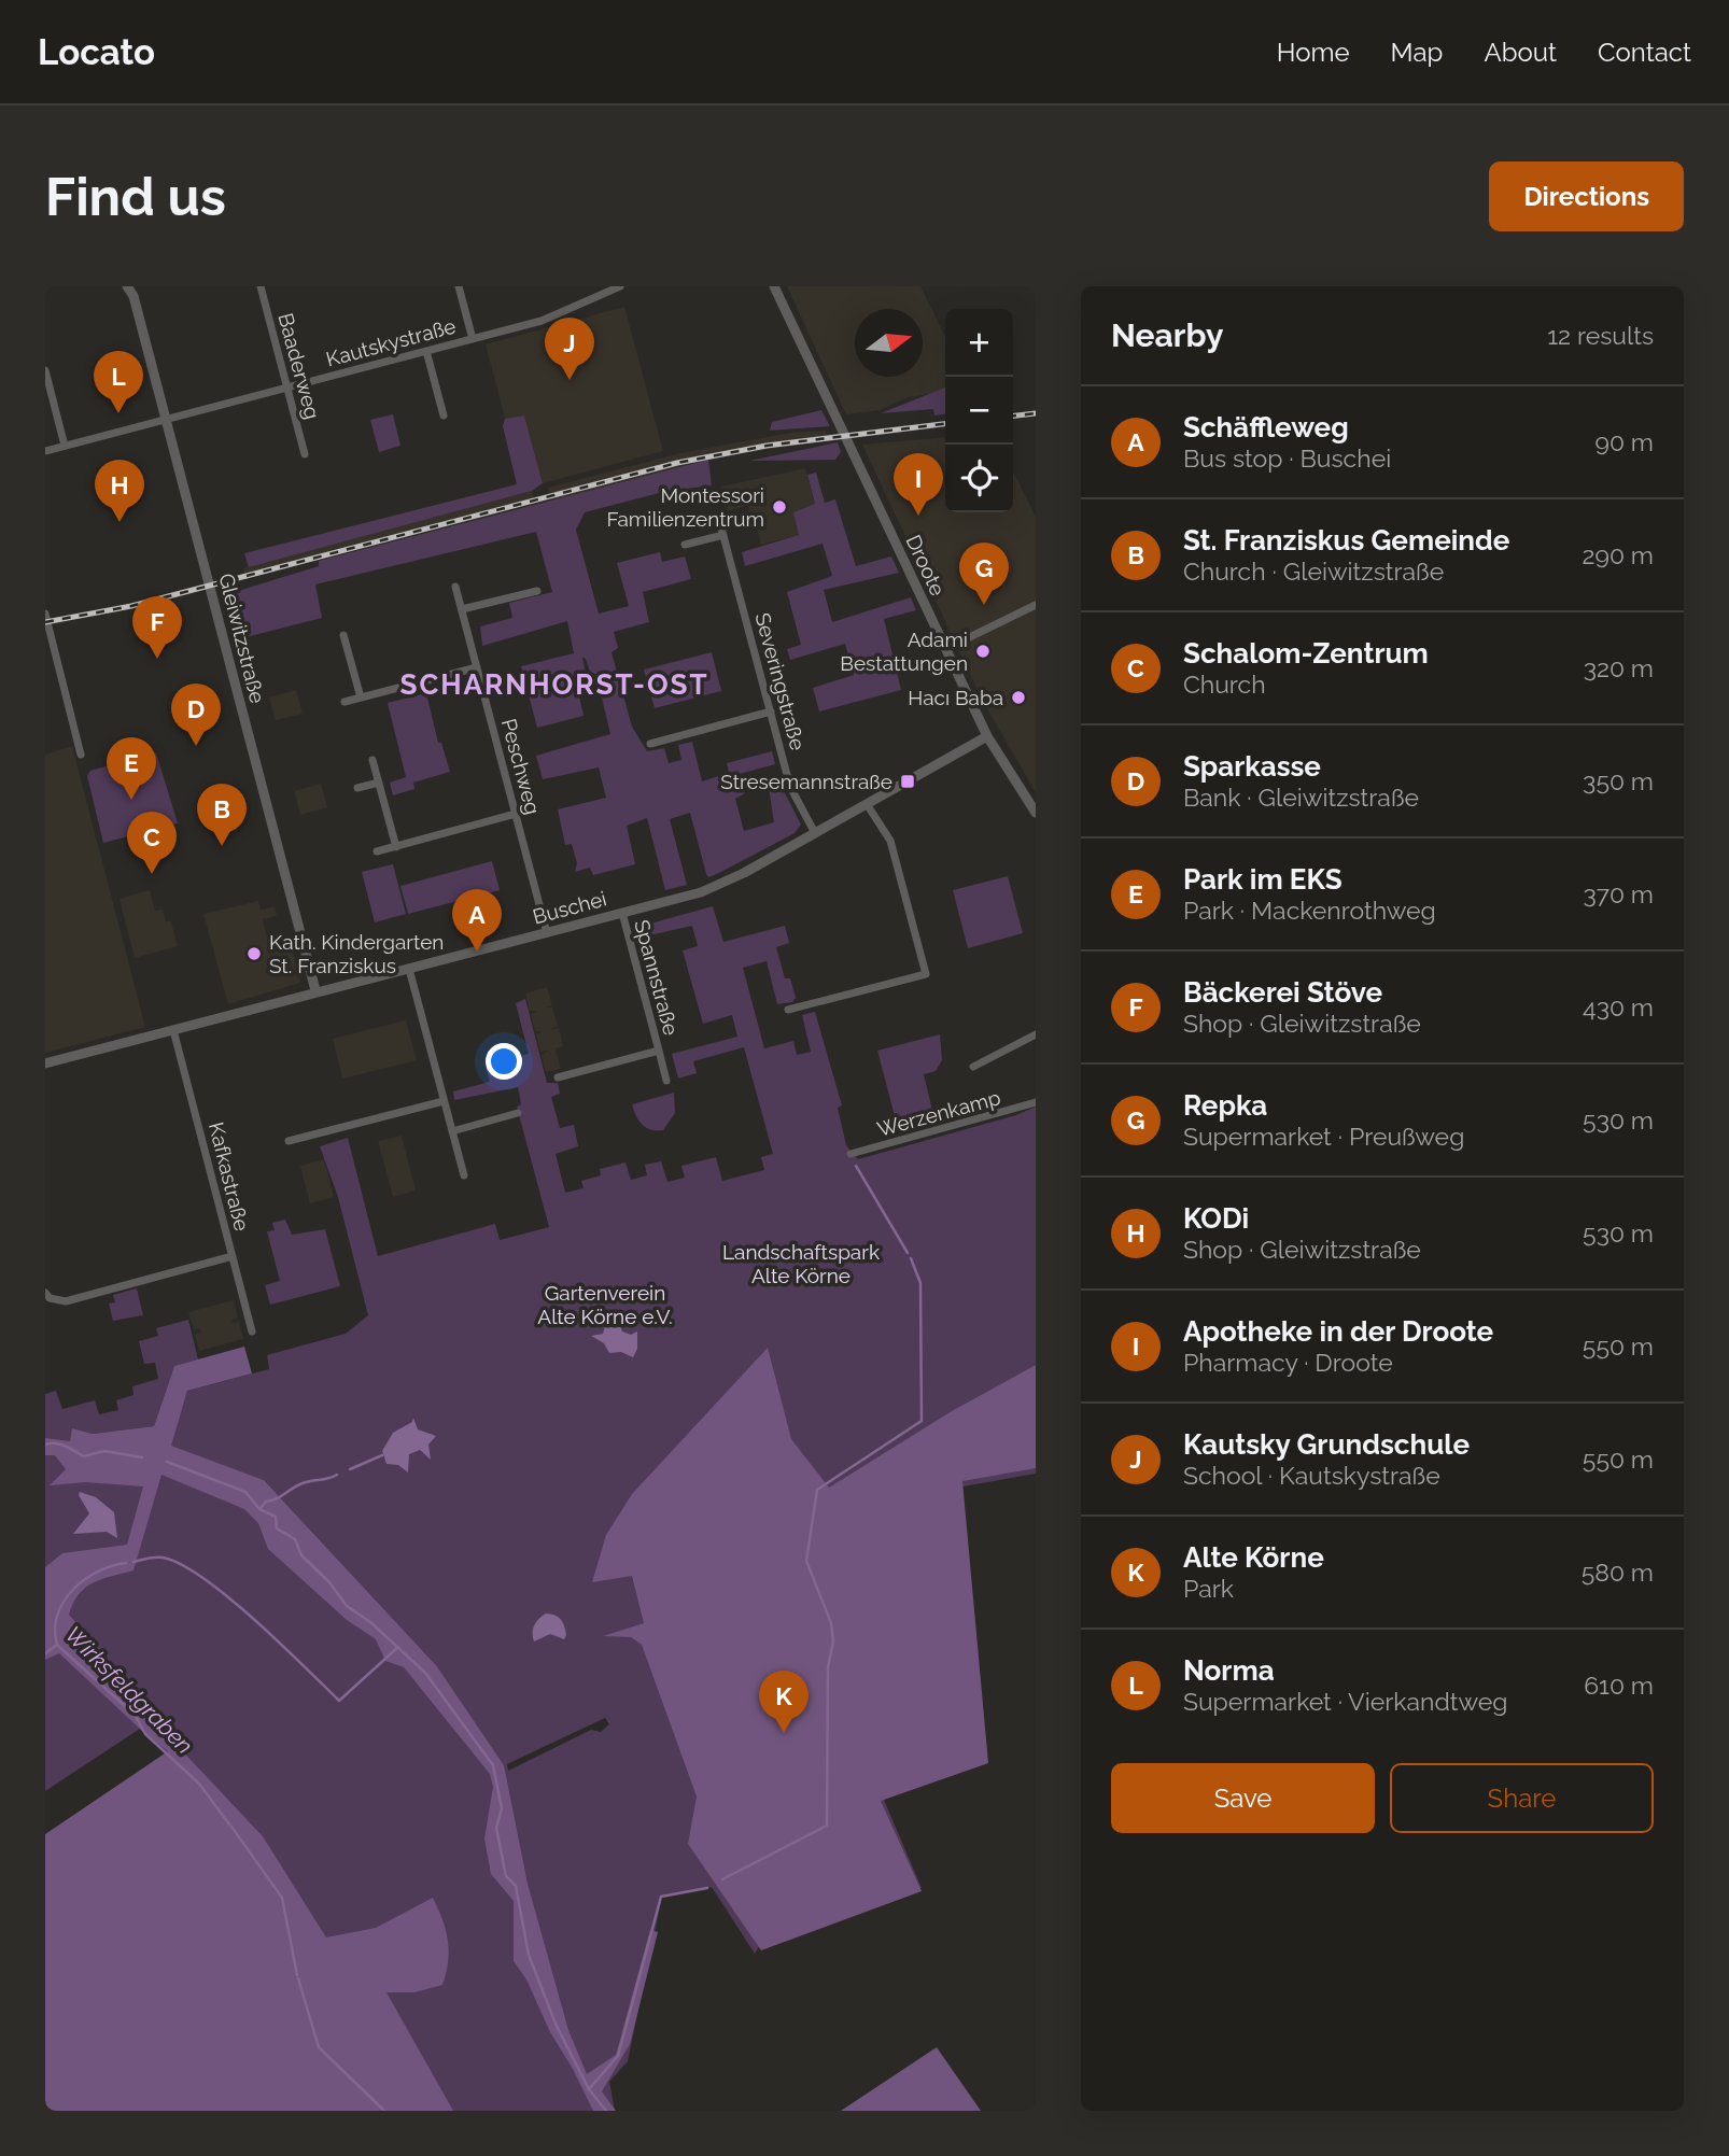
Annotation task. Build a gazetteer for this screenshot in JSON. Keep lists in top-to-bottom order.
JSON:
{
  "streets": {
    "street": [
      "Kautskystraße",
      "Baaderweg",
      "Droote",
      "Gleiwitzstraße",
      "Severingstraße",
      "Peschweg",
      "Buschei",
      "Spannstraße",
      "Werzenkamp",
      "Kafkastraße"
    ]
  },
  "crossings": [
    ["Kautskystraße", "Baaderweg"],
    ["Kautskystraße", "Gleiwitzstraße"],
    ["Droote", "Buschei"],
    ["Gleiwitzstraße", "Buschei"],
    ["Severingstraße", "Buschei"],
    ["Peschweg", "Buschei"],
    ["Buschei", "Spannstraße"],
    ["Buschei", "Kafkastraße"]
  ],
  "districts": ["SCHARNHORST-OST"],
  "water": ["Wirksfeldgraben"],
  "parks": ["Landschaftspark Alte Körne", "Gartenverein Alte Körne e.V."],
  "places": {
    "other": [
      "Montessori Familienzentrum",
      "Adami Bestattungen",
      "Hacı Baba",
      "Kath. Kindergarten St. Franziskus"
    ],
    "transit": ["Stresemannstraße"]
  },
  "north": "right",
  "page": {
    "header": "Locato",
    "nav": [
      "Home",
      "Map",
      "About",
      "Contact"
    ],
    "buttons": [
      "Directions",
      ["Save", "Share"]
    ],
    "title": "Find us",
    "heading": ["Nearby", "12 results"],
    "map_buttons": ["+", "−"],
    "pins": [
      "J",
      "L",
      "I",
      "H",
      "G",
      "F",
      "D",
      "E",
      "B",
      "C",
      "A",
      "K"
    ],
    "list": [
      {
        "mark": "A",
        "name": "Schäffleweg",
        "note": "Bus stop · Buschei",
        "value": "90 m"
      },
      {
        "mark": "B",
        "name": "St. Franziskus Gemeinde",
        "note": "Church · Gleiwitzstraße",
        "value": "290 m"
      },
      {
        "mark": "C",
        "name": "Schalom-Zentrum",
        "note": "Church",
        "value": "320 m"
      },
      {
        "mark": "D",
        "name": "Sparkasse",
        "note": "Bank · Gleiwitzstraße",
        "value": "350 m"
      },
      {
        "mark": "E",
        "name": "Park im EKS",
        "note": "Park · Mackenrothweg",
        "value": "370 m"
      },
      {
        "mark": "F",
        "name": "Bäckerei Stöve",
        "note": "Shop · Gleiwitzstraße",
        "value": "430 m"
      },
      {
        "mark": "G",
        "name": "Repka",
        "note": "Supermarket · Preußweg",
        "value": "530 m"
      },
      {
        "mark": "H",
        "name": "KODi",
        "note": "Shop · Gleiwitzstraße",
        "value": "530 m"
      },
      {
        "mark": "I",
        "name": "Apotheke in der Droote",
        "note": "Pharmacy · Droote",
        "value": "550 m"
      },
      {
        "mark": "J",
        "name": "Kautsky Grundschule",
        "note": "School · Kautskystraße",
        "value": "550 m"
      },
      {
        "mark": "K",
        "name": "Alte Körne",
        "note": "Park",
        "value": "580 m"
      },
      {
        "mark": "L",
        "name": "Norma",
        "note": "Supermarket · Vierkandtweg",
        "value": "610 m"
      }
    ]
  }
}
